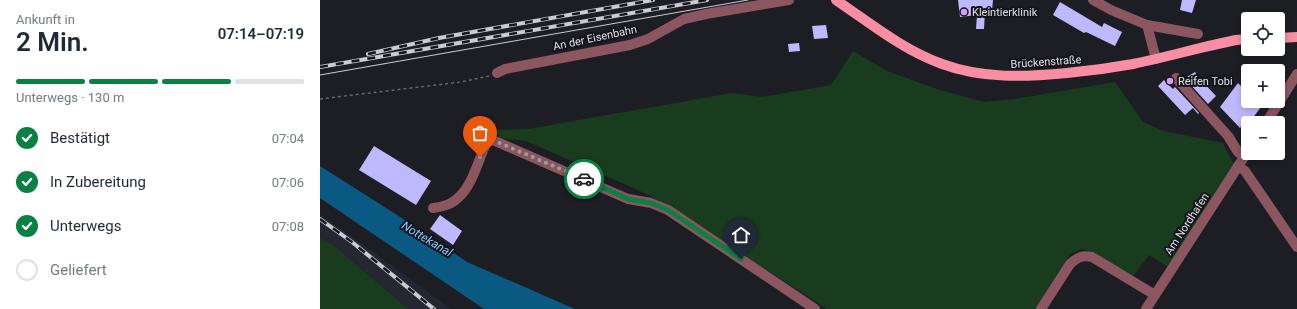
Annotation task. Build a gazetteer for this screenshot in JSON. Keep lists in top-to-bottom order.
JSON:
{
  "streets": {
    "main road": ["Brückenstraße"],
    "street": ["An der Eisenbahn", "Am Nordhafen"]
  },
  "water": ["Nottekanal"],
  "places": ["Kleintierklinik", "Reifen Tobi"],
  "page": {
    "heading": ["2 Min.", "Ankunft in", "07:14–07:19"],
    "map_buttons": ["+", "−"],
    "bar": "Unterwegs · 130 m",
    "list": [
      ["Bestätigt", "07:04"],
      ["In Zubereitung", "07:06"],
      ["Unterwegs", "07:08"],
      "Geliefert"
    ]
  }
}
